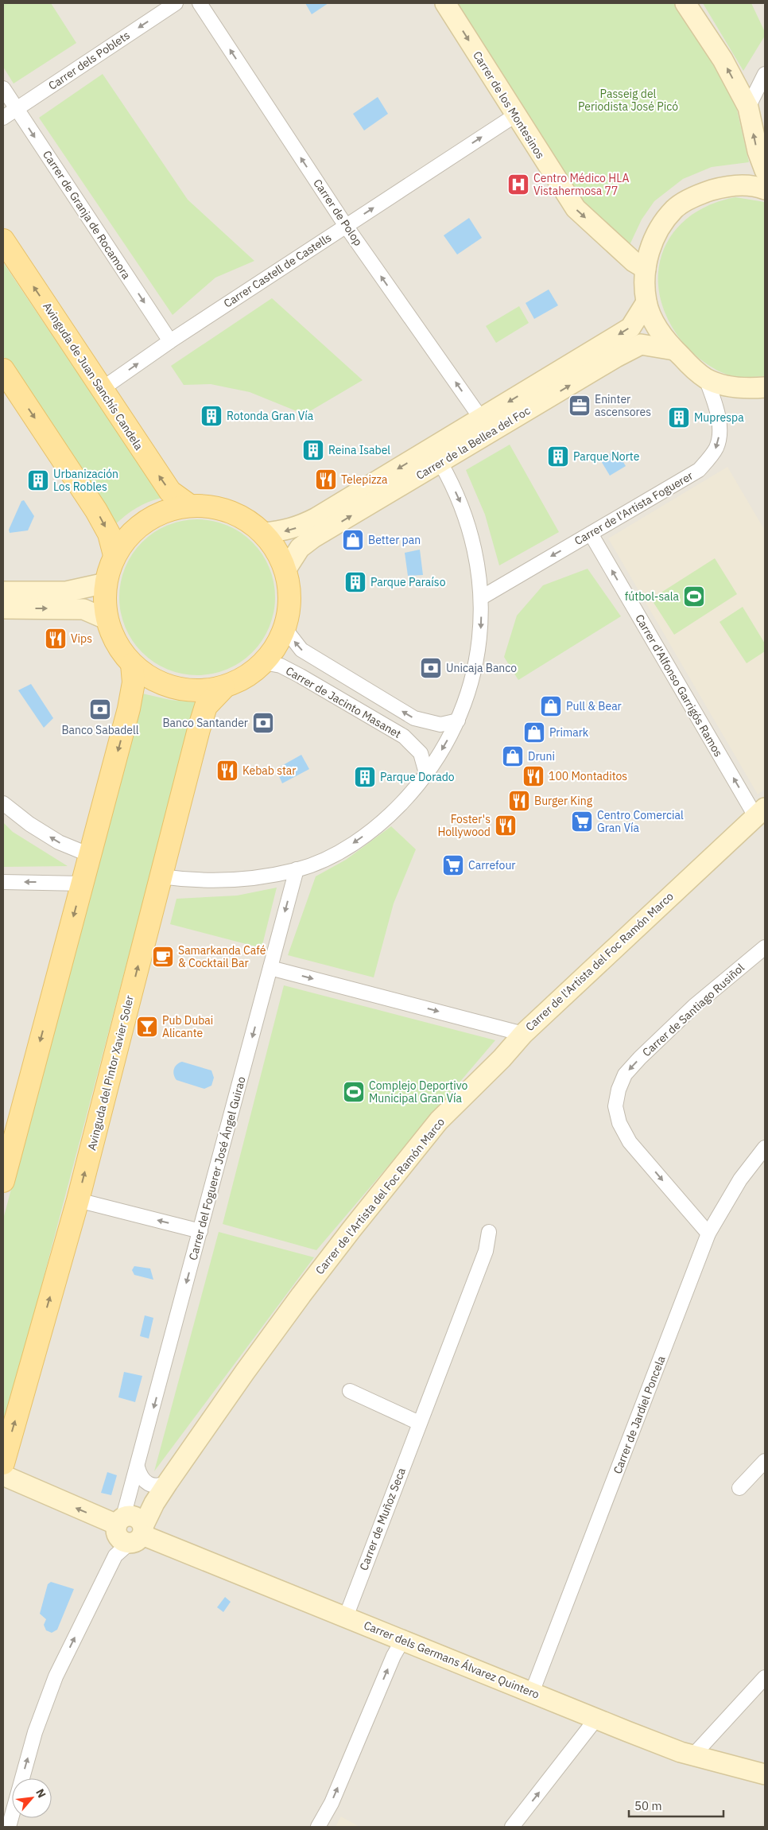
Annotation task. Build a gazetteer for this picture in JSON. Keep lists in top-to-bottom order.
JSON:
{
  "streets": {
    "main road": ["Avinguda de Juan Sanchís Candela", "Avinguda del Pintor Xavier Soler"],
    "street": [
      "Carrer dels Poblets",
      "Carrer de los Montesinos",
      "Carrer de Polop",
      "Carrer de Granja de Rocamora",
      "Carrer Castell de Castells",
      "Carrer de la Bellea del Foc",
      "Carrer de l'Artista Foguerer",
      "Carrer d'Alfonso Garrigós Ramos",
      "Carrer de Jacinto Masanet",
      "Carrer de l'Artista del Foc Ramón Marco",
      "Carrer de Santiago Rusiñol",
      "Carrer del Foguerer José Ángel Guirao",
      "Carrer de Jardiel Poncela",
      "Carrer de Muñoz Seca",
      "Carrer dels Germans Álvarez Quintero"
    ]
  },
  "crossings": [
    ["Carrer dels Poblets", "Carrer de Granja de Rocamora"],
    ["Carrer de los Montesinos", "Carrer Castell de Castells"],
    ["Carrer de Polop", "Carrer Castell de Castells"],
    ["Carrer de Polop", "Carrer de la Bellea del Foc"],
    ["Carrer de Granja de Rocamora", "Carrer Castell de Castells"],
    ["Carrer Castell de Castells", "Avinguda de Juan Sanchís Candela"],
    ["Carrer de l'Artista Foguerer", "Carrer d'Alfonso Garrigós Ramos"],
    ["Carrer d'Alfonso Garrigós Ramos", "Carrer de l'Artista del Foc Ramón Marco"],
    ["Carrer de l'Artista del Foc Ramón Marco", "Carrer del Foguerer José Ángel Guirao"],
    ["Carrer de l'Artista del Foc Ramón Marco", "Carrer dels Germans Álvarez Quintero"],
    ["Carrer de Santiago Rusiñol", "Carrer de Jardiel Poncela"],
    ["Carrer del Foguerer José Ángel Guirao", "Carrer dels Germans Álvarez Quintero"],
    ["Carrer de Jardiel Poncela", "Carrer dels Germans Álvarez Quintero"],
    ["Carrer de Muñoz Seca", "Carrer dels Germans Álvarez Quintero"]
  ],
  "one_way": [
    "Carrer dels Poblets",
    "Carrer de los Montesinos",
    "Carrer de Polop",
    "Carrer de Granja de Rocamora",
    "Carrer Castell de Castells",
    "Carrer de l'Artista Foguerer",
    "Carrer d'Alfonso Garrigós Ramos",
    "Carrer del Foguerer José Ángel Guirao"
  ],
  "parks": ["Passeig del Periodista José Picó"],
  "places": {
    "hospital": ["Centro Médico HLA Vistahermosa 77"],
    "office": ["Eninter ascensores"],
    "building": [
      "Rotonda Gran Vía",
      "Muprespa",
      "Reina Isabel",
      "Parque Norte",
      "Urbanización Los Robles",
      "Parque Paraíso",
      "Parque Dorado"
    ],
    "restaurant": [
      "Telepizza",
      "Vips",
      "Kebab star",
      "100 Montaditos",
      "Burger King",
      "Foster's Hollywood"
    ],
    "shop": [
      "Better pan",
      "Pull & Bear",
      "Primark",
      "Druni"
    ],
    "sports": ["fútbol-sala", "Complejo Deportivo Municipal Gran Vía"],
    "bank": ["Unicaja Banco", "Banco Sabadell", "Banco Santander"],
    "supermarket": ["Centro Comercial Gran Vía", "Carrefour"],
    "cafe": ["Samarkanda Café & Cocktail Bar"],
    "bar": ["Pub Dubai Alicante"]
  },
  "scale_bar": "50 m",
  "north": "top right"
}
